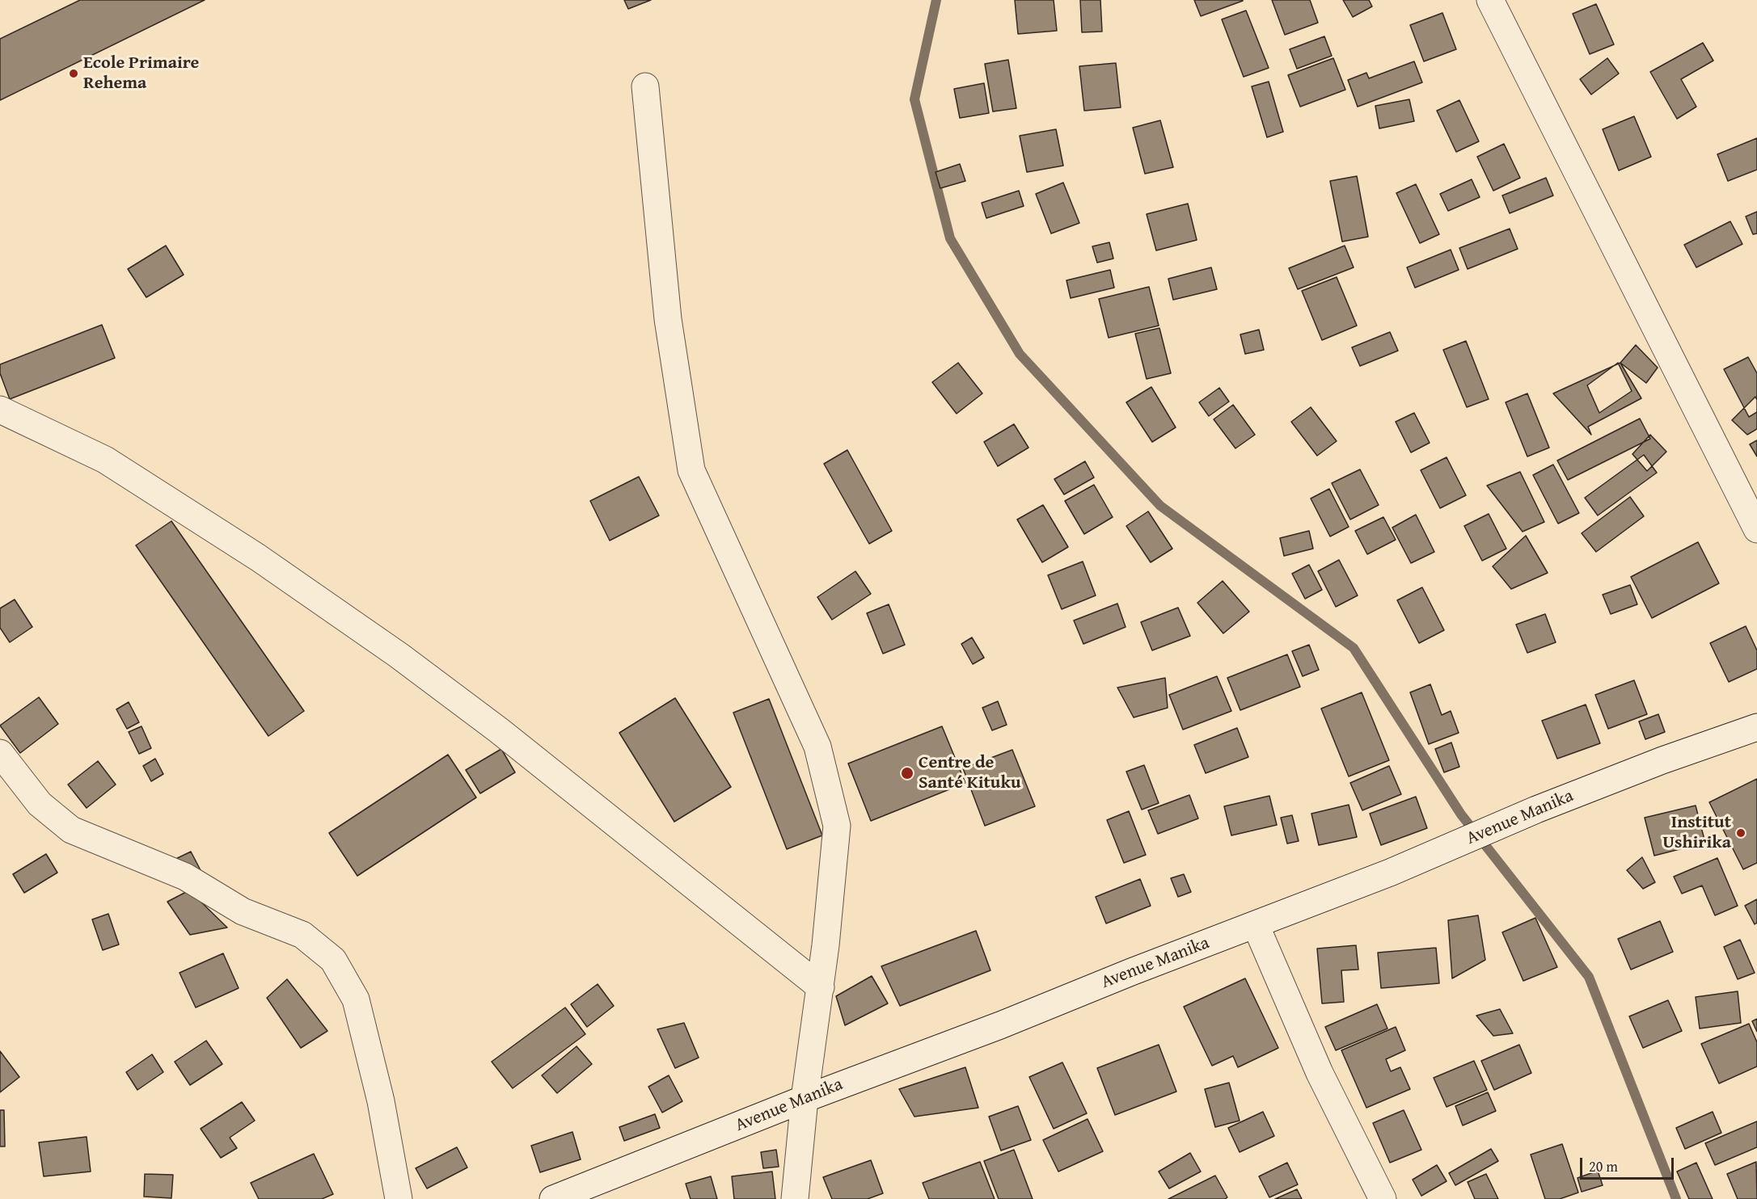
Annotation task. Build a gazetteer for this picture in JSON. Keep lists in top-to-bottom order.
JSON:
{
  "streets": {
    "street": ["Avenue Manika"]
  },
  "places": ["Ecole Primaire Rehema", "Centre de Santé Kituku", "Institut Ushirika"],
  "scale_bar": "20 m"
}
